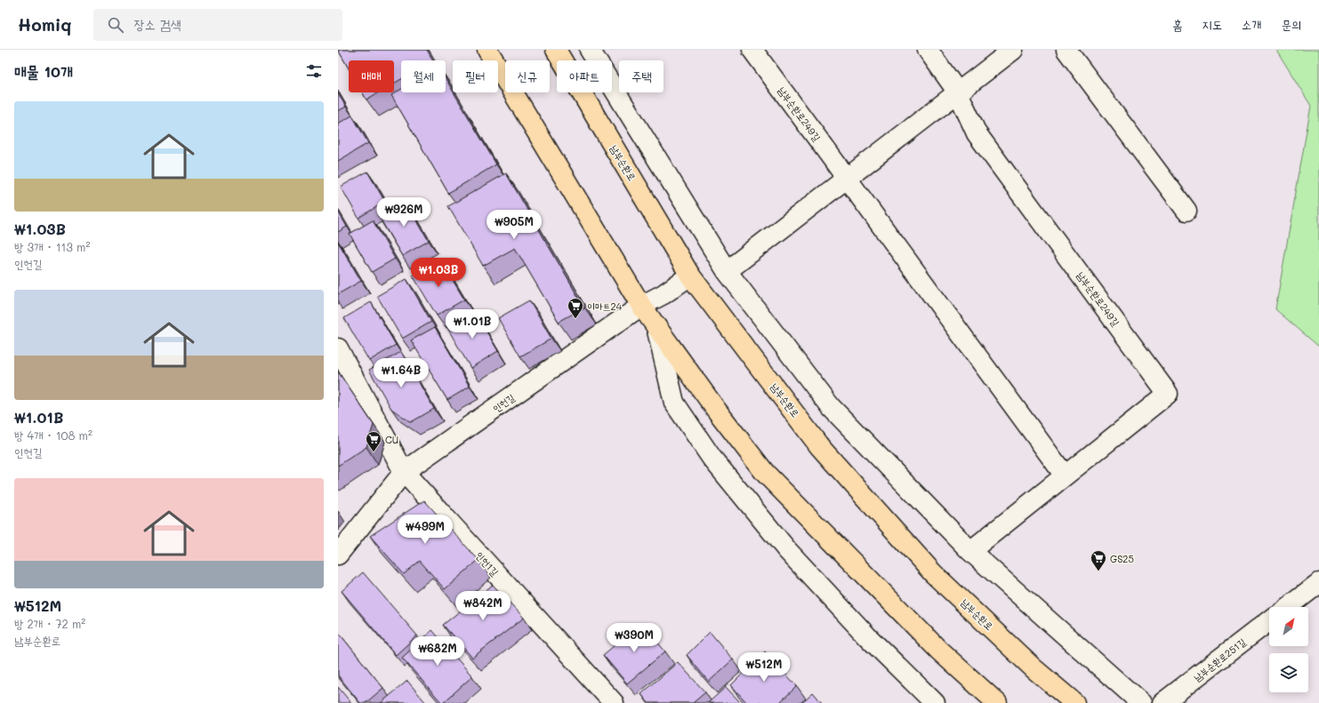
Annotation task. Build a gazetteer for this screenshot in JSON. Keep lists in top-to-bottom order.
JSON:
{
  "streets": {
    "main road": ["남부순환로"],
    "street": [
      "남부순환로249길",
      "인헌길",
      "인헌1길",
      "남부순환로251길"
    ]
  },
  "crossings": [
    ["남부순환로", "인헌길"],
    ["인헌길", "인헌1길"]
  ],
  "places": {
    "supermarket": ["이마트24", "CU", "GS25"]
  },
  "north": "top right",
  "page": {
    "header": "Homiq",
    "search": "장소 검색",
    "nav": [
      "홈",
      "지도",
      "소개",
      "문의"
    ],
    "heading": "매물 10개",
    "chip": [
      "매매",
      "월세",
      "필터",
      "신규",
      "아파트",
      "주택"
    ],
    "list": [
      {
        "name": "₩1.03B",
        "note": "방 3개 · 113 m² · 인헌길"
      },
      {
        "name": "₩1.01B",
        "note": "방 4개 · 108 m² · 인헌길"
      },
      {
        "name": "₩512M",
        "note": "방 2개 · 72 m² · 남부순환로"
      }
    ],
    "price": [
      "₩926M",
      "₩905M",
      "₩1.03B",
      "₩1.01B",
      "₩1.64B",
      "₩499M",
      "₩842M",
      "₩390M",
      "₩682M",
      "₩512M"
    ]
  }
}
